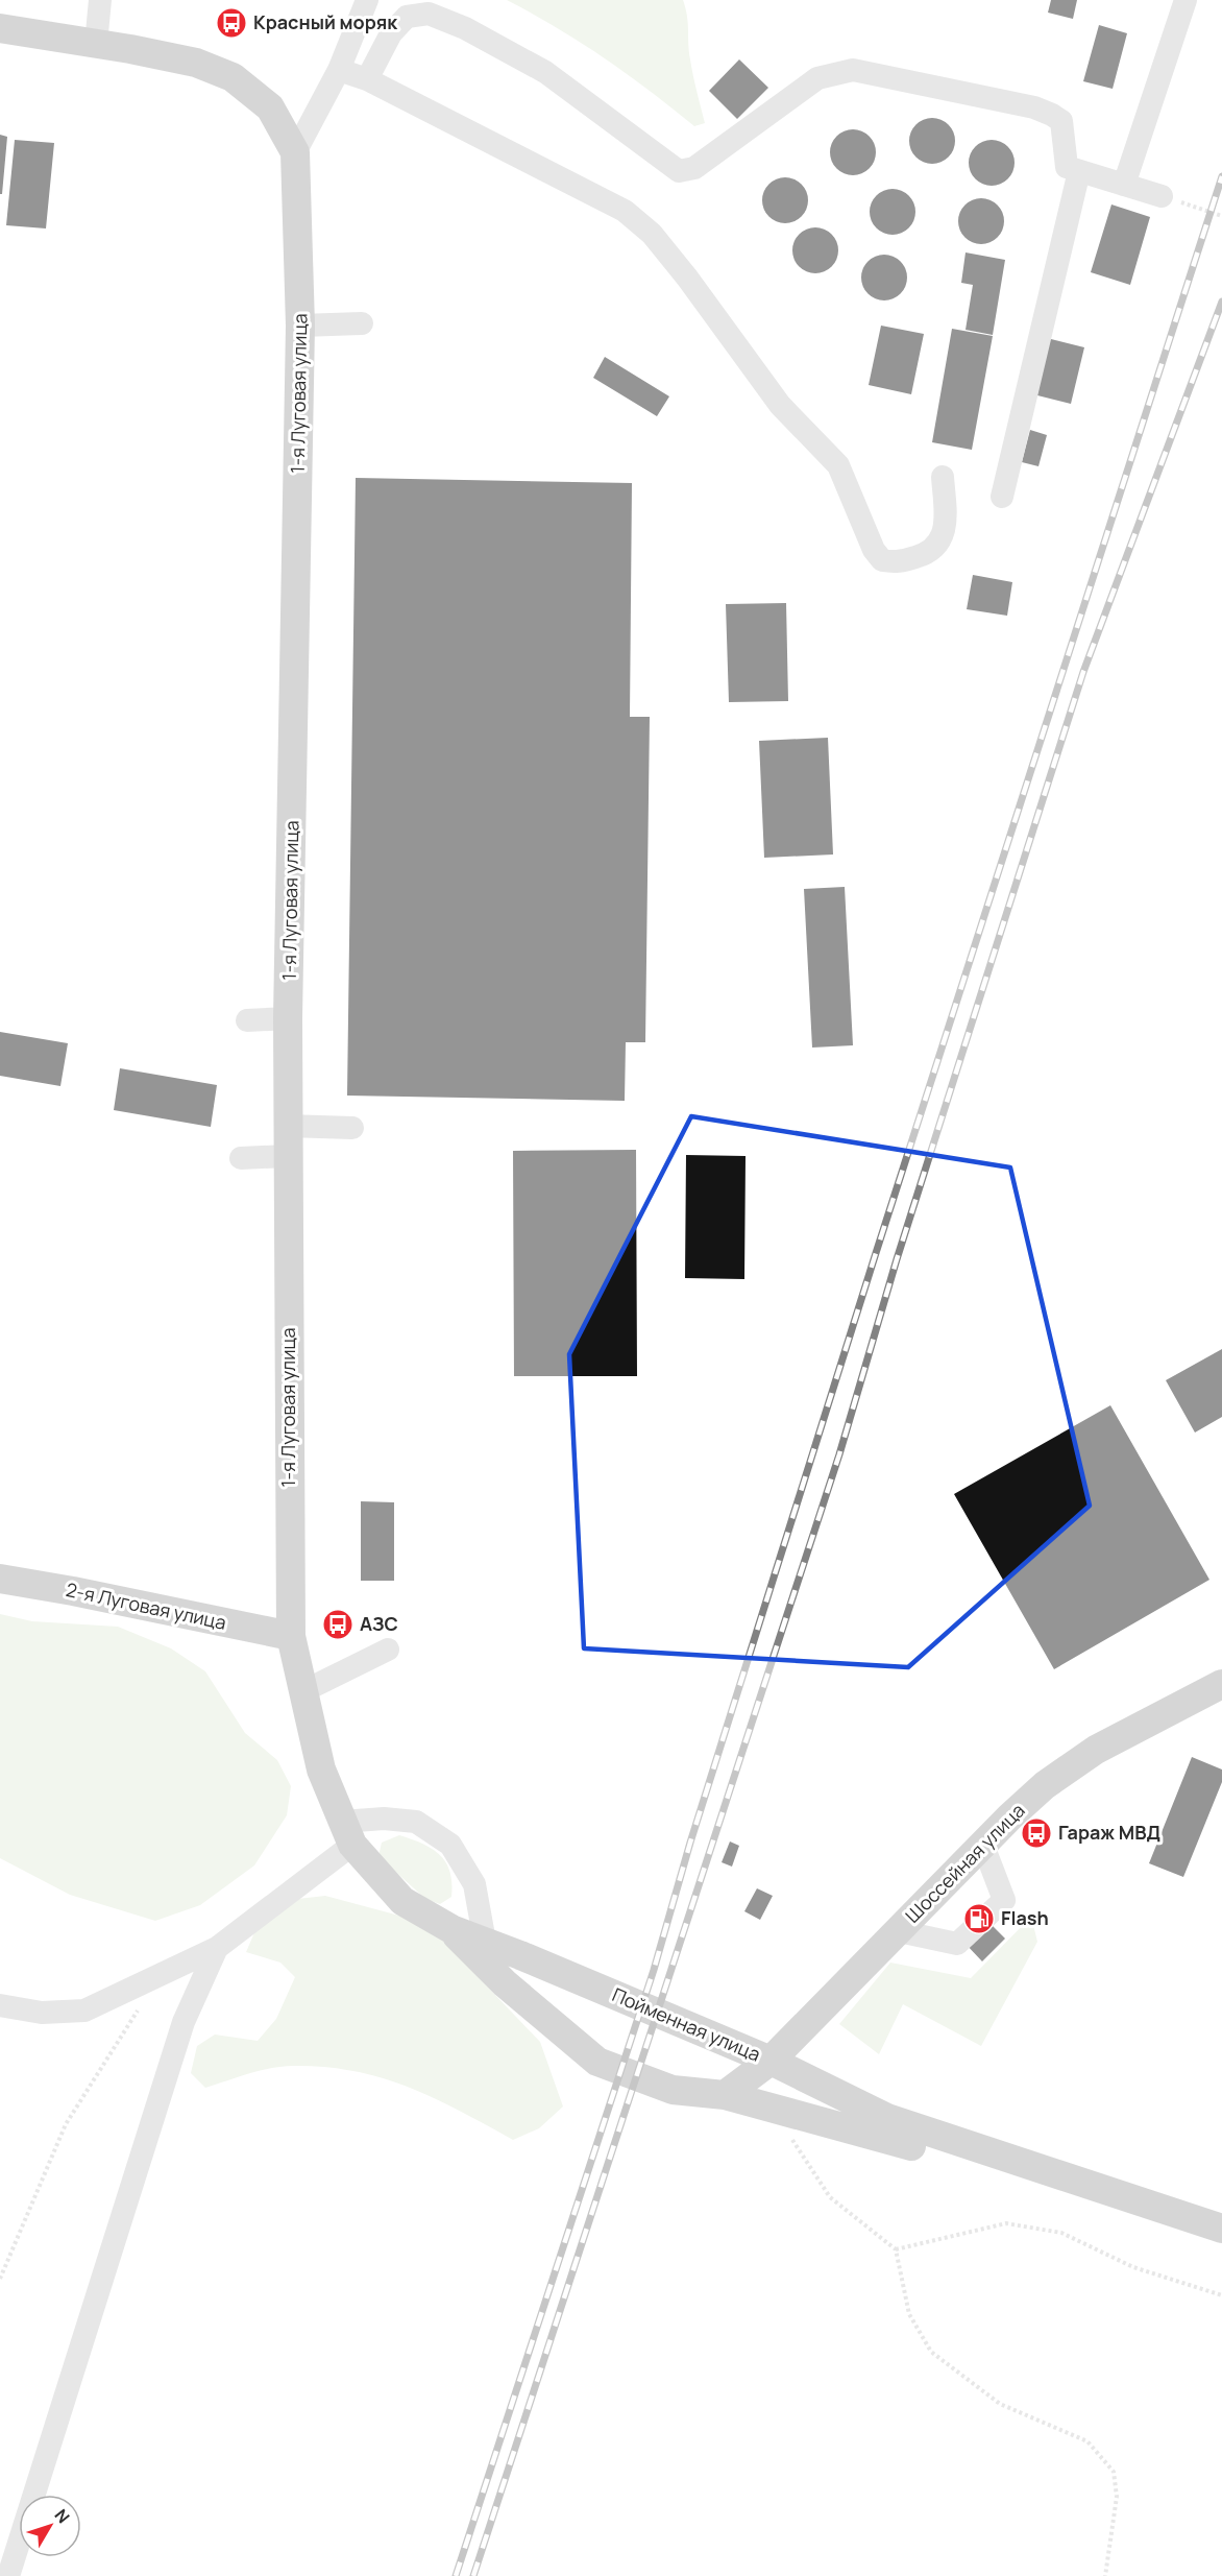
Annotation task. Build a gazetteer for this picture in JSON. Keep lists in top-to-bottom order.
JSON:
{
  "streets": {
    "main road": [
      "1-я Луговая улица",
      "2-я Луговая улица",
      "Шоссейная улица",
      "Пойменная улица"
    ]
  },
  "crossings": [
    ["1-я Луговая улица", "2-я Луговая улица"],
    ["1-я Луговая улица", "Пойменная улица"],
    ["Шоссейная улица", "Пойменная улица"]
  ],
  "places": {
    "bus stop": ["Красный моряк", "АЗС", "Гараж МВД"],
    "fuel station": ["Flash"]
  },
  "north": "top right"
}
